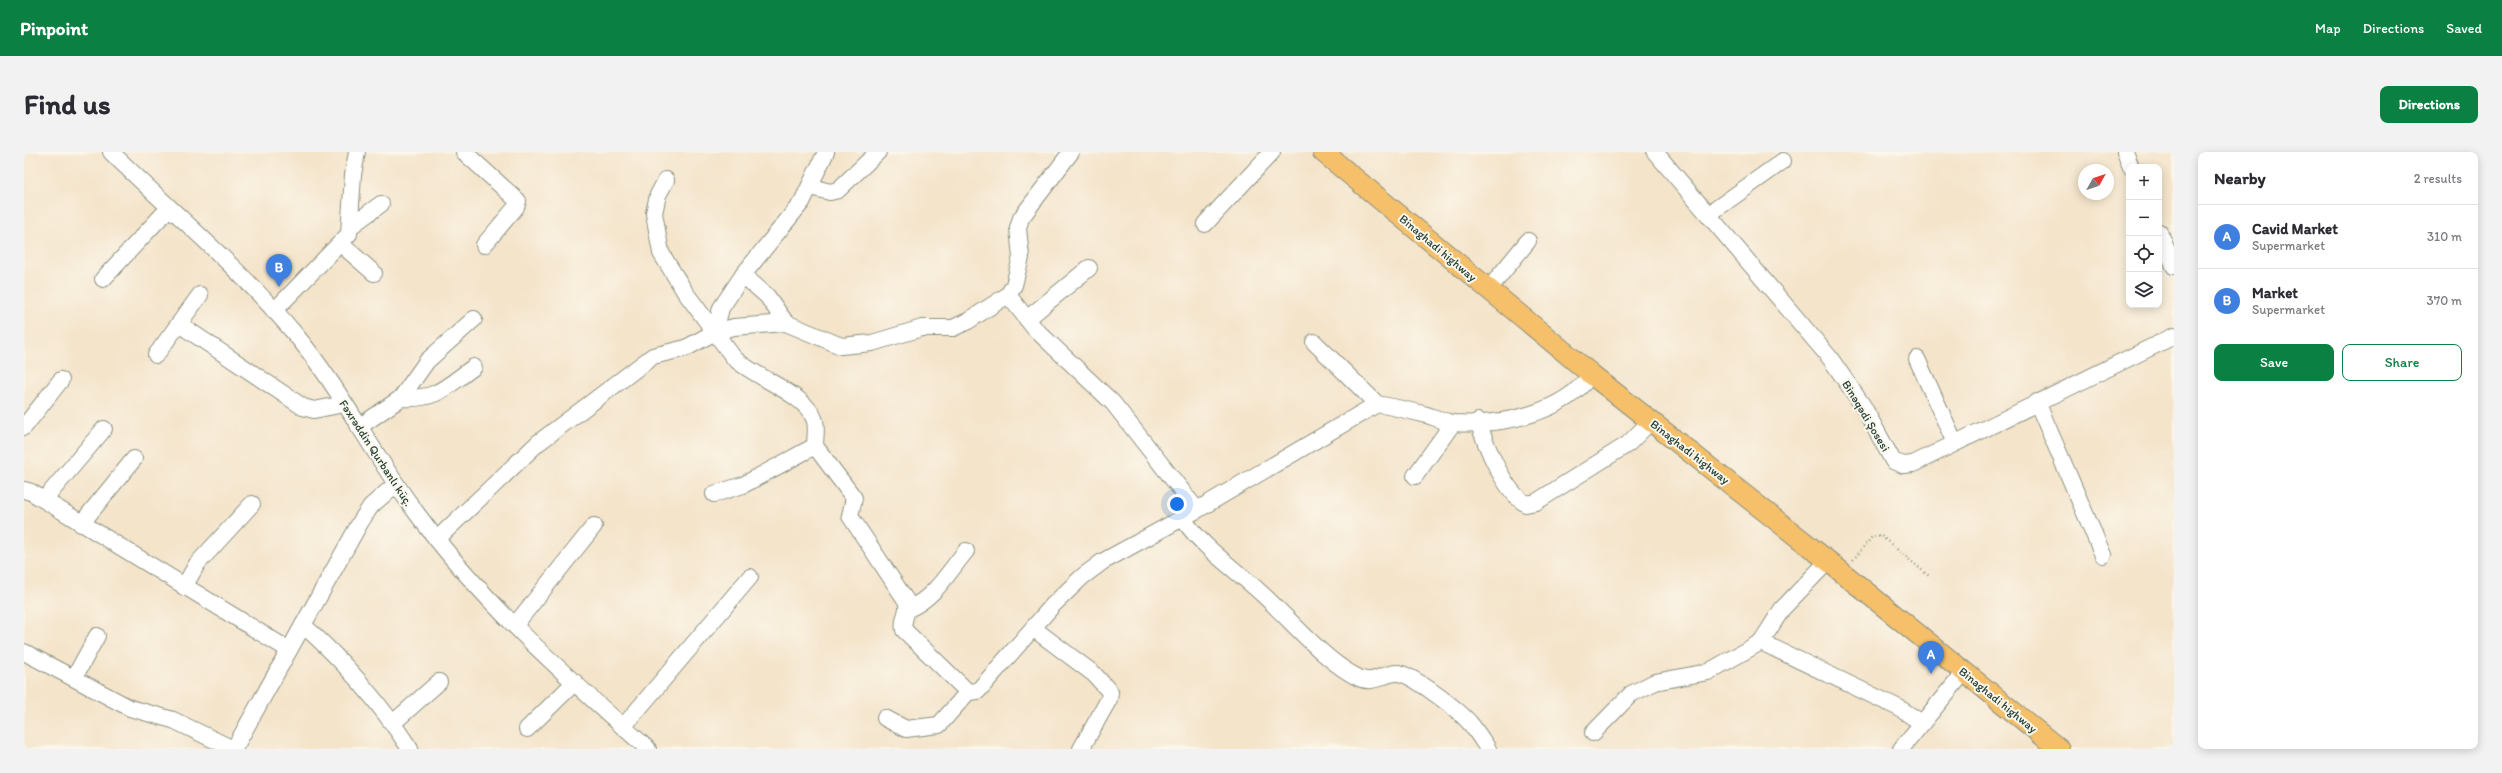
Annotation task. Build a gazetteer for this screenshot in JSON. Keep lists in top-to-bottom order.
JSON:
{
  "streets": {
    "main road": ["Binaghadi highway"],
    "street": ["Binəqədi Şosesi", "Fəxrəddin Qurbanlı küç."]
  },
  "north": "top right",
  "page": {
    "header": "Pinpoint",
    "nav": ["Map", "Directions", "Saved"],
    "buttons": [
      "Directions",
      ["Save", "Share"]
    ],
    "title": "Find us",
    "heading": ["Nearby", "2 results"],
    "map_buttons": ["+", "−"],
    "list": [
      {
        "mark": "A",
        "name": "Cavid Market",
        "note": "Supermarket",
        "value": "310 m"
      },
      {
        "mark": "B",
        "name": "Market",
        "note": "Supermarket",
        "value": "370 m"
      }
    ],
    "pins": ["B", "A"]
  }
}
